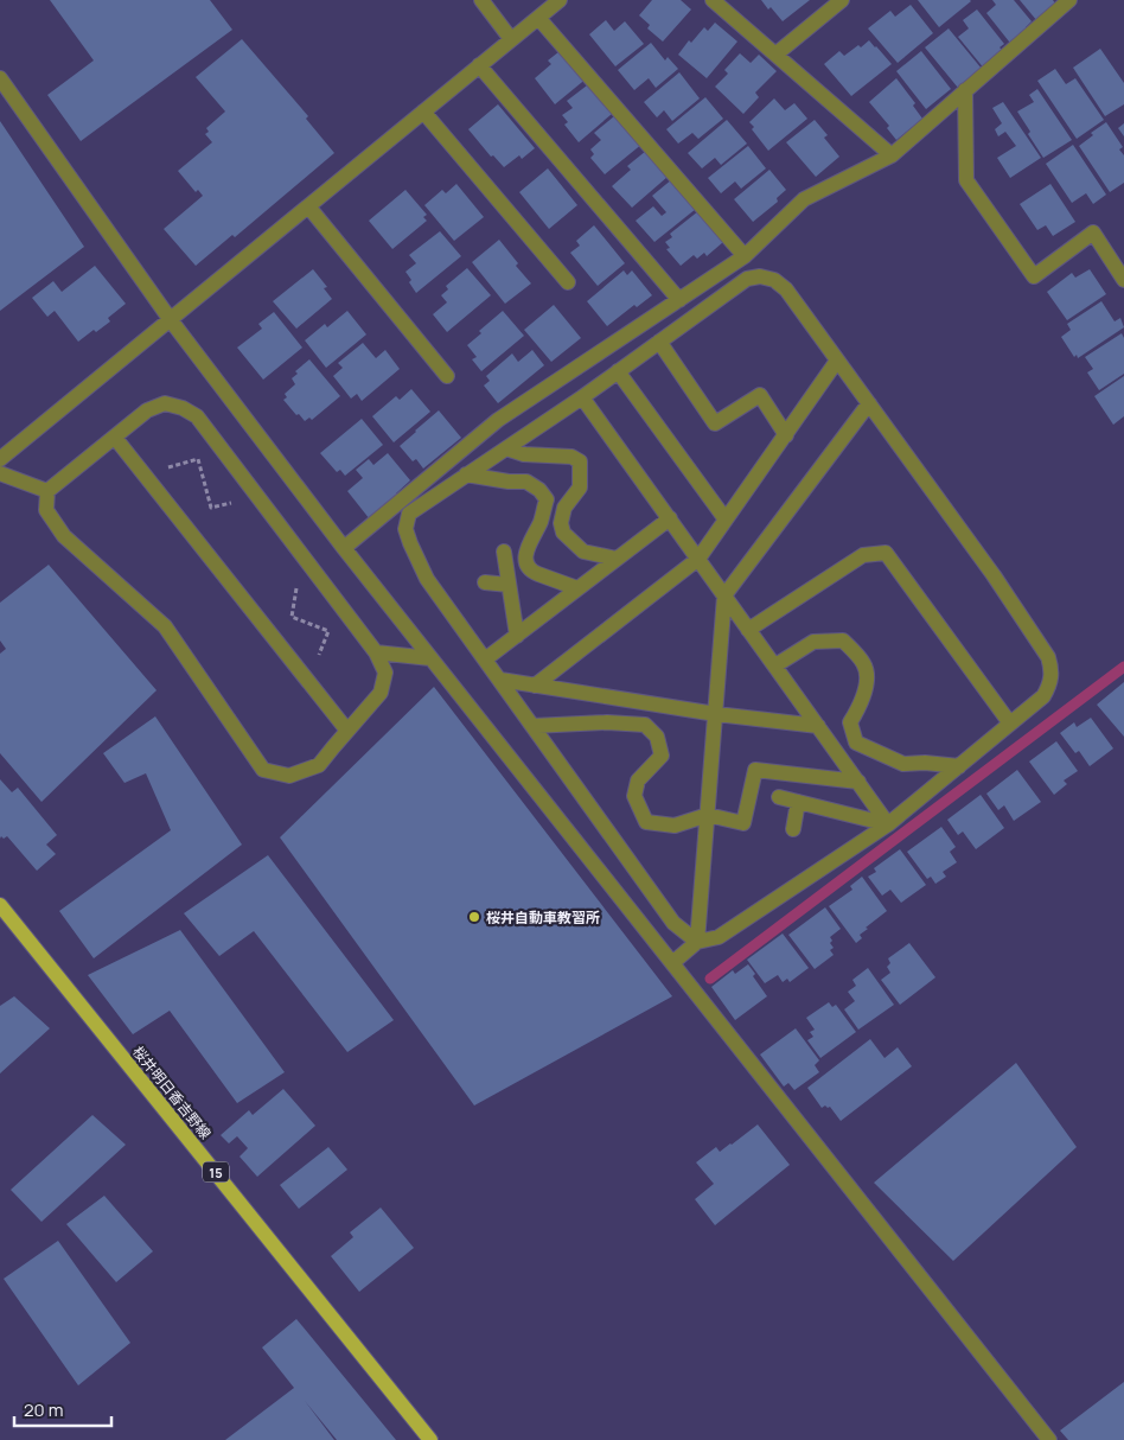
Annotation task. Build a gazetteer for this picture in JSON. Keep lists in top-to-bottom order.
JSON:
{
  "streets": {
    "main road": ["桜井明日香吉野線", "15"]
  },
  "places": ["桜井自動車教習所"],
  "scale_bar": "20 m"
}
